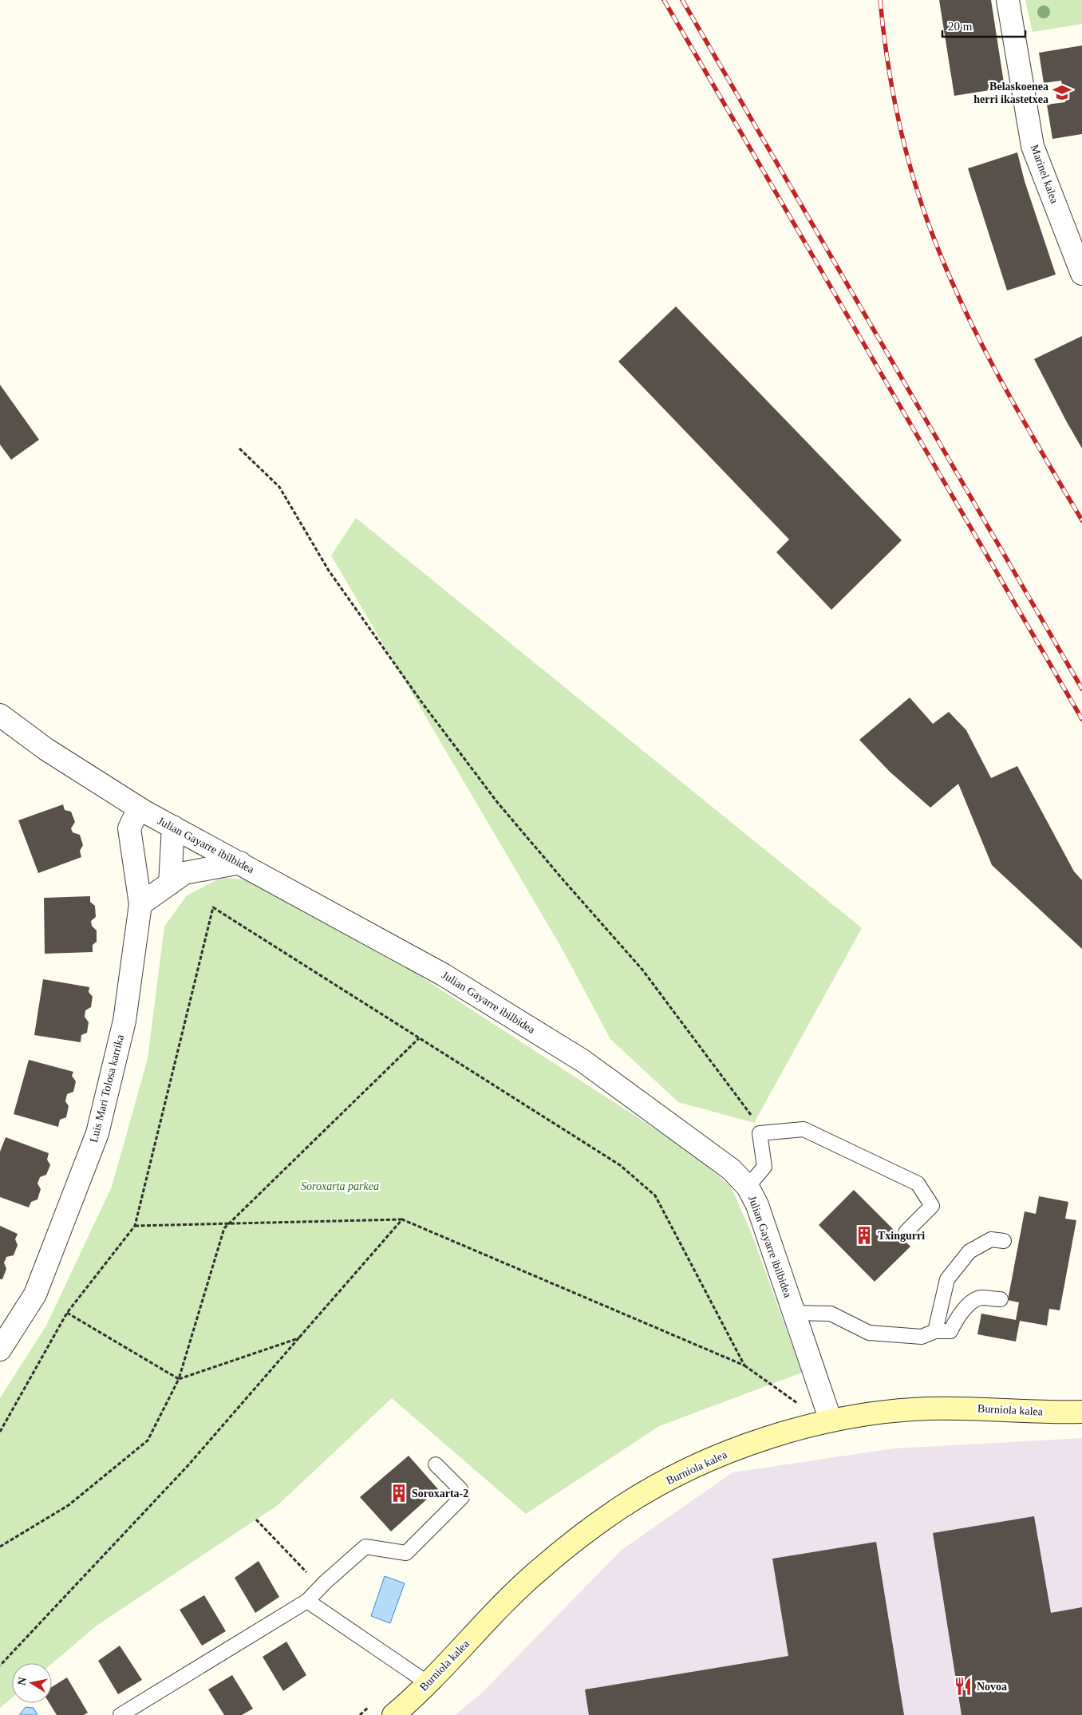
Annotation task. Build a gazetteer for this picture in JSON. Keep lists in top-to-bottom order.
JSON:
{
  "streets": {
    "street": [
      "Marinel kalea",
      "Julian Gayarre ibilbidea",
      "Luis Mari Tolosa karrika",
      "Burniola kalea"
    ]
  },
  "crossings": [
    ["Julian Gayarre ibilbidea", "Luis Mari Tolosa karrika"],
    ["Julian Gayarre ibilbidea", "Burniola kalea"]
  ],
  "parks": ["Soroxarta parkea"],
  "places": {
    "school or university": ["Belaskoenea herri ikastetxea"],
    "building": ["Txingurri", "Soroxarta-2"],
    "restaurant": ["Novoa"]
  },
  "scale_bar": "20 m",
  "north": "left"
}
